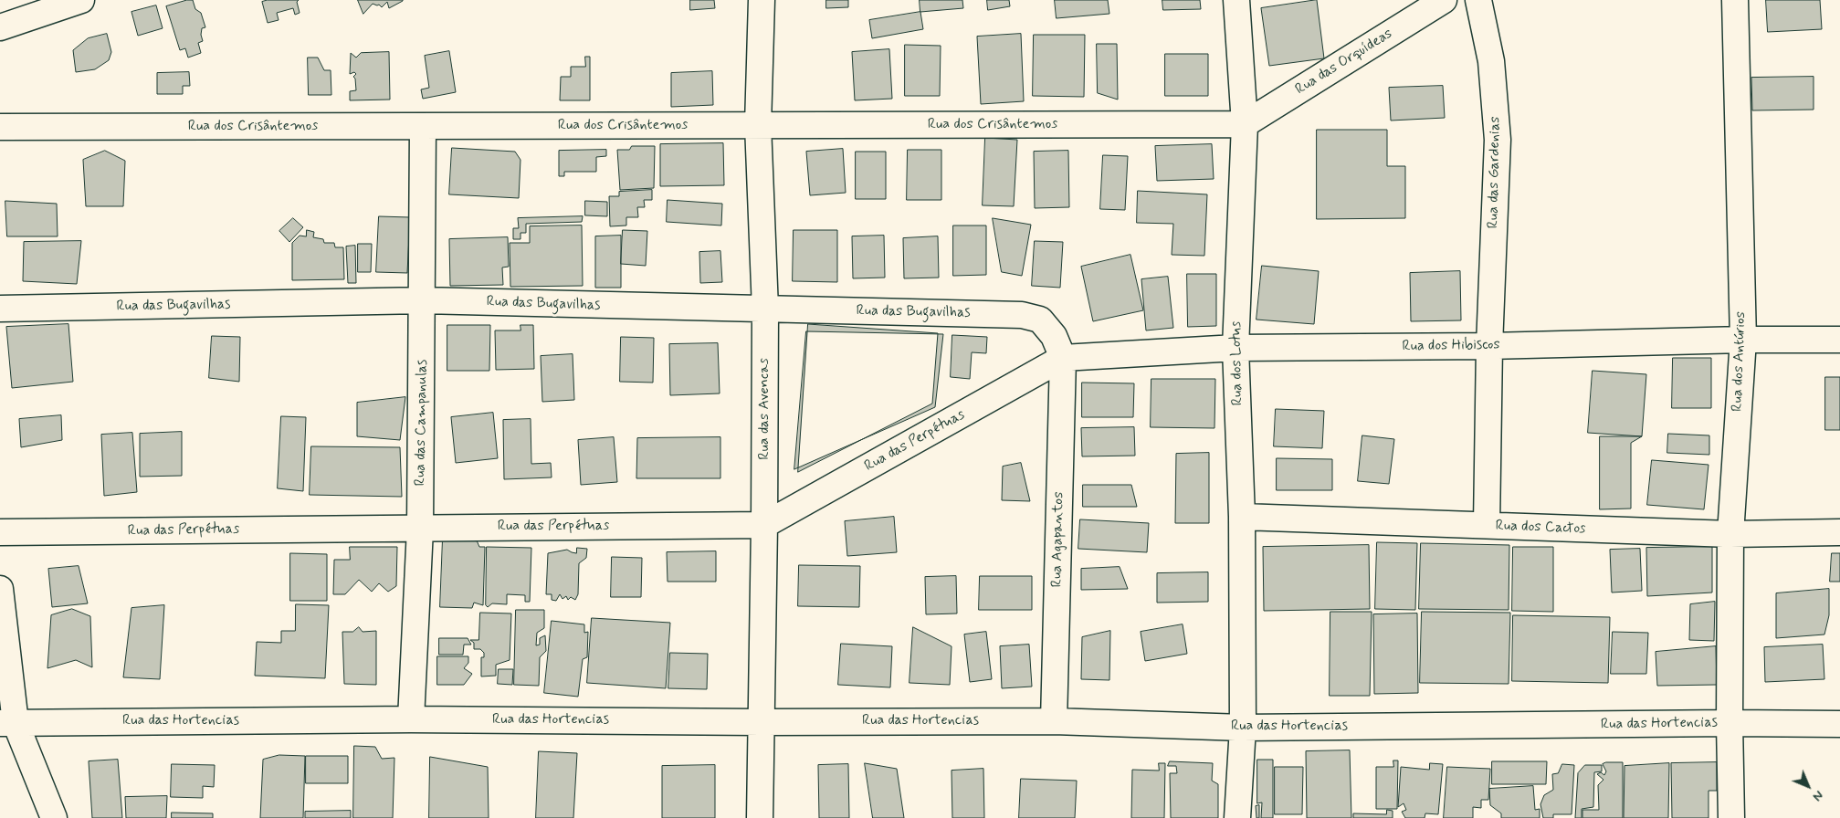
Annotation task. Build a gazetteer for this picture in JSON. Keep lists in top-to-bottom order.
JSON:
{
  "streets": {
    "street": [
      "Rua das Orquídeas",
      "Rua dos Crisântemos",
      "Rua das Gardenias",
      "Rua das Bugavilhas",
      "Rua dos Hibiscos",
      "Rua dos Antúrios",
      "Rua dos Lotus",
      "Rua das Avencas",
      "Rua das Campanulas",
      "Rua das Perpétuas",
      "Rua dos Cactos",
      "Rua Agapantos",
      "Rua das Hortencias"
    ]
  },
  "crossings": [
    ["Rua das Orquídeas", "Rua dos Crisântemos"],
    ["Rua das Orquídeas", "Rua dos Lotus"],
    ["Rua dos Crisântemos", "Rua dos Lotus"],
    ["Rua dos Crisântemos", "Rua das Avencas"],
    ["Rua dos Crisântemos", "Rua das Campanulas"],
    ["Rua das Gardenias", "Rua dos Hibiscos"],
    ["Rua das Gardenias", "Rua dos Cactos"],
    ["Rua das Bugavilhas", "Rua dos Hibiscos"],
    ["Rua das Bugavilhas", "Rua das Avencas"],
    ["Rua das Bugavilhas", "Rua das Campanulas"],
    ["Rua das Bugavilhas", "Rua das Perpétuas"],
    ["Rua das Bugavilhas", "Rua Agapantos"],
    ["Rua dos Hibiscos", "Rua dos Antúrios"],
    ["Rua dos Hibiscos", "Rua dos Lotus"],
    ["Rua dos Hibiscos", "Rua das Perpétuas"],
    ["Rua dos Hibiscos", "Rua Agapantos"],
    ["Rua dos Antúrios", "Rua dos Cactos"],
    ["Rua dos Antúrios", "Rua das Hortencias"],
    ["Rua dos Lotus", "Rua dos Cactos"],
    ["Rua dos Lotus", "Rua das Hortencias"],
    ["Rua das Avencas", "Rua das Perpétuas"],
    ["Rua das Avencas", "Rua das Hortencias"],
    ["Rua das Campanulas", "Rua das Perpétuas"],
    ["Rua das Campanulas", "Rua das Hortencias"],
    ["Rua das Perpétuas", "Rua Agapantos"],
    ["Rua Agapantos", "Rua das Hortencias"]
  ],
  "north": "bottom right"
}
